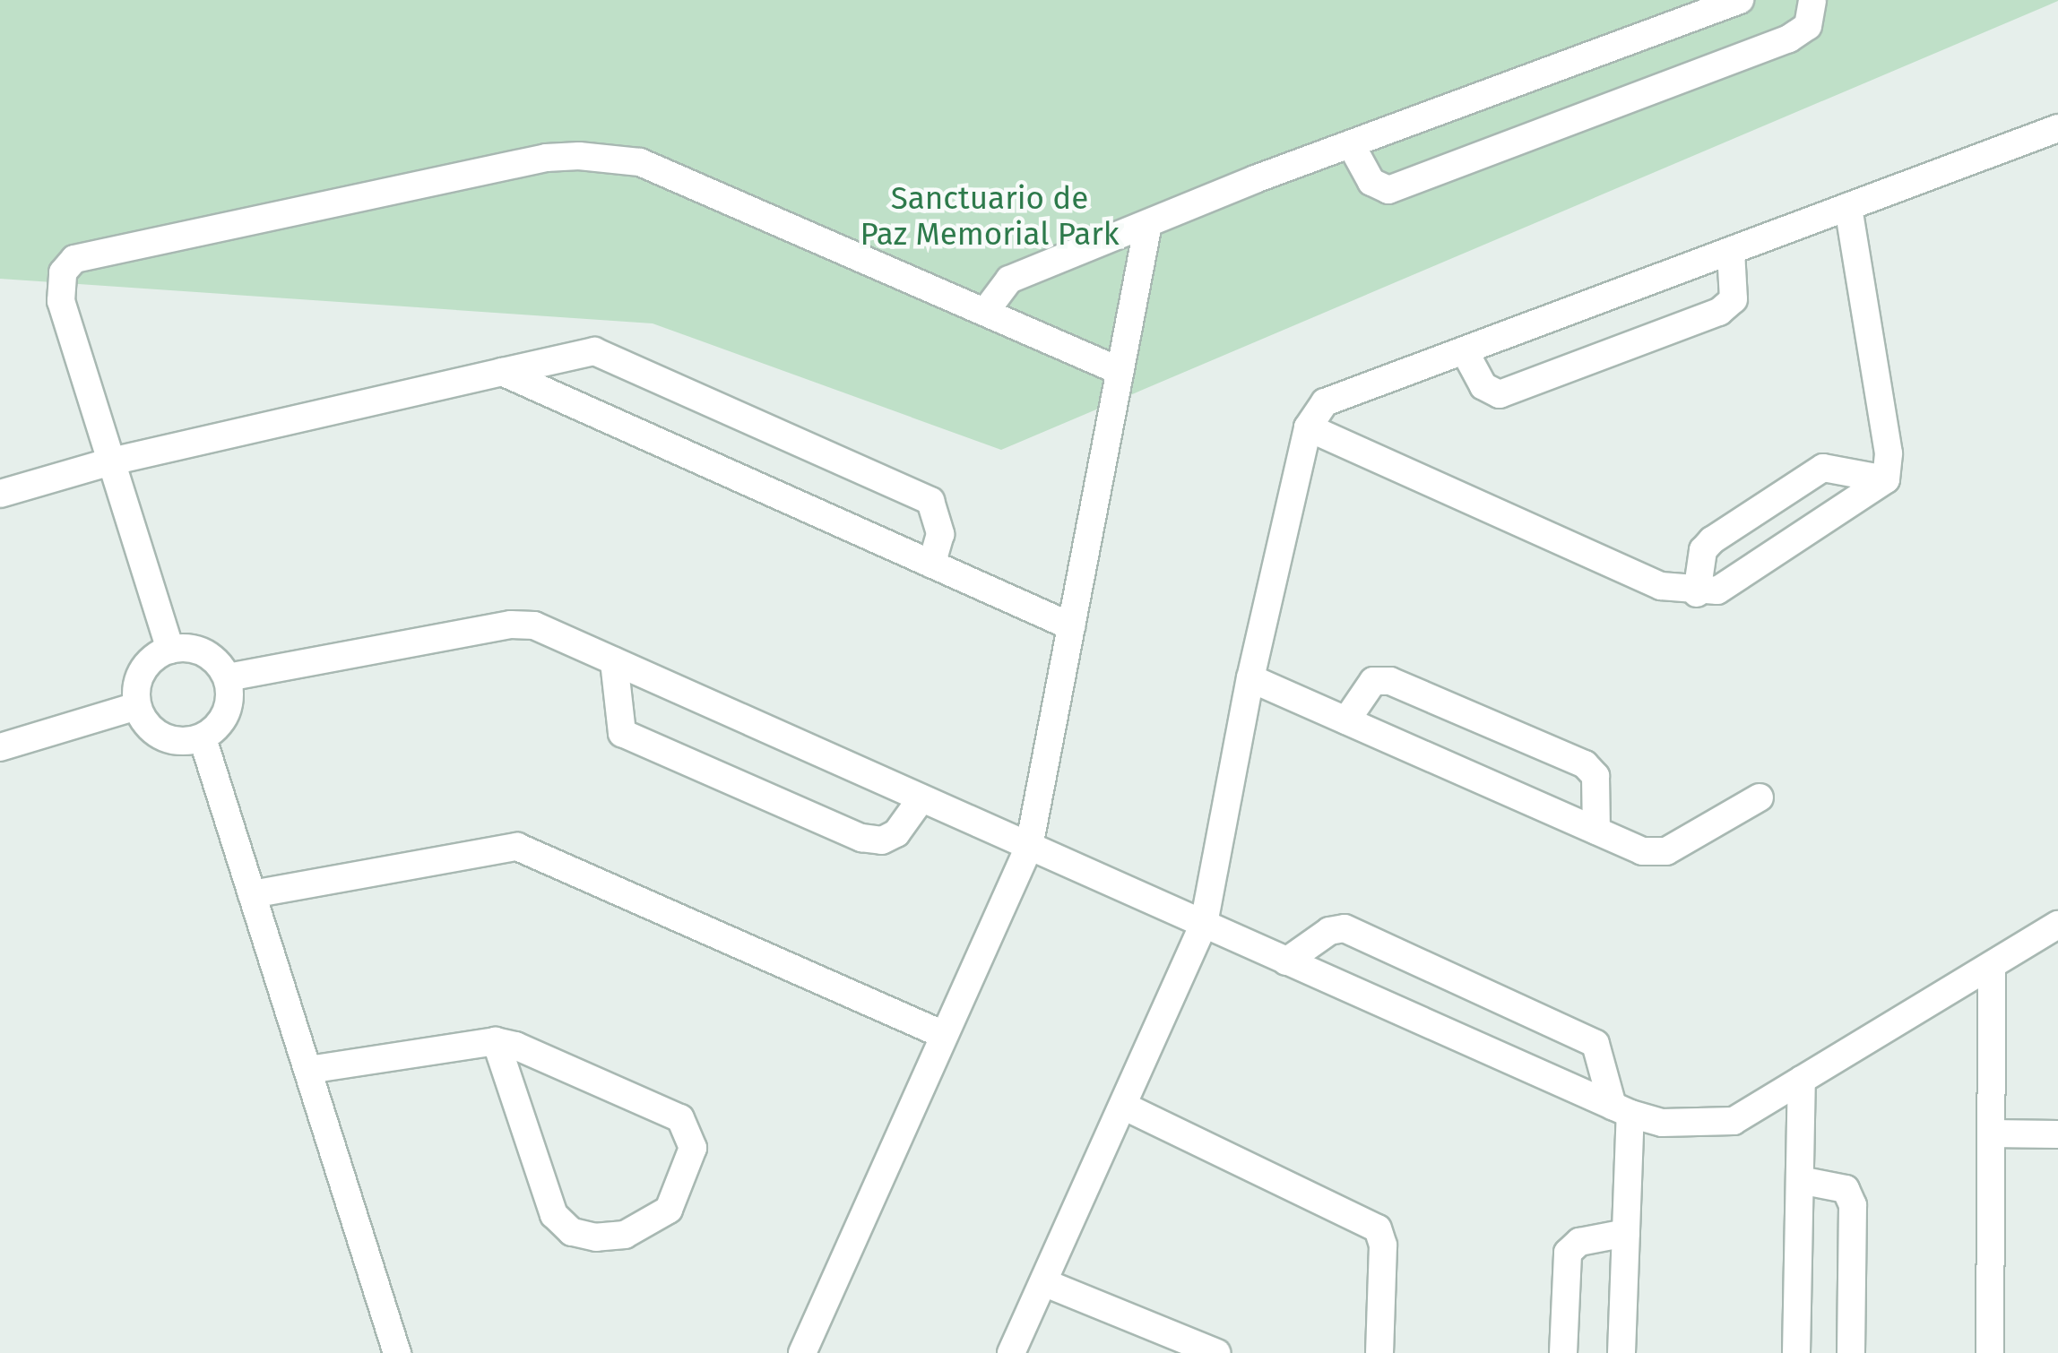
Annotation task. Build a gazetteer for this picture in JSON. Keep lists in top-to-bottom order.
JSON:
{
  "parks": ["Sanctuario de Paz Memorial Park"]
}
